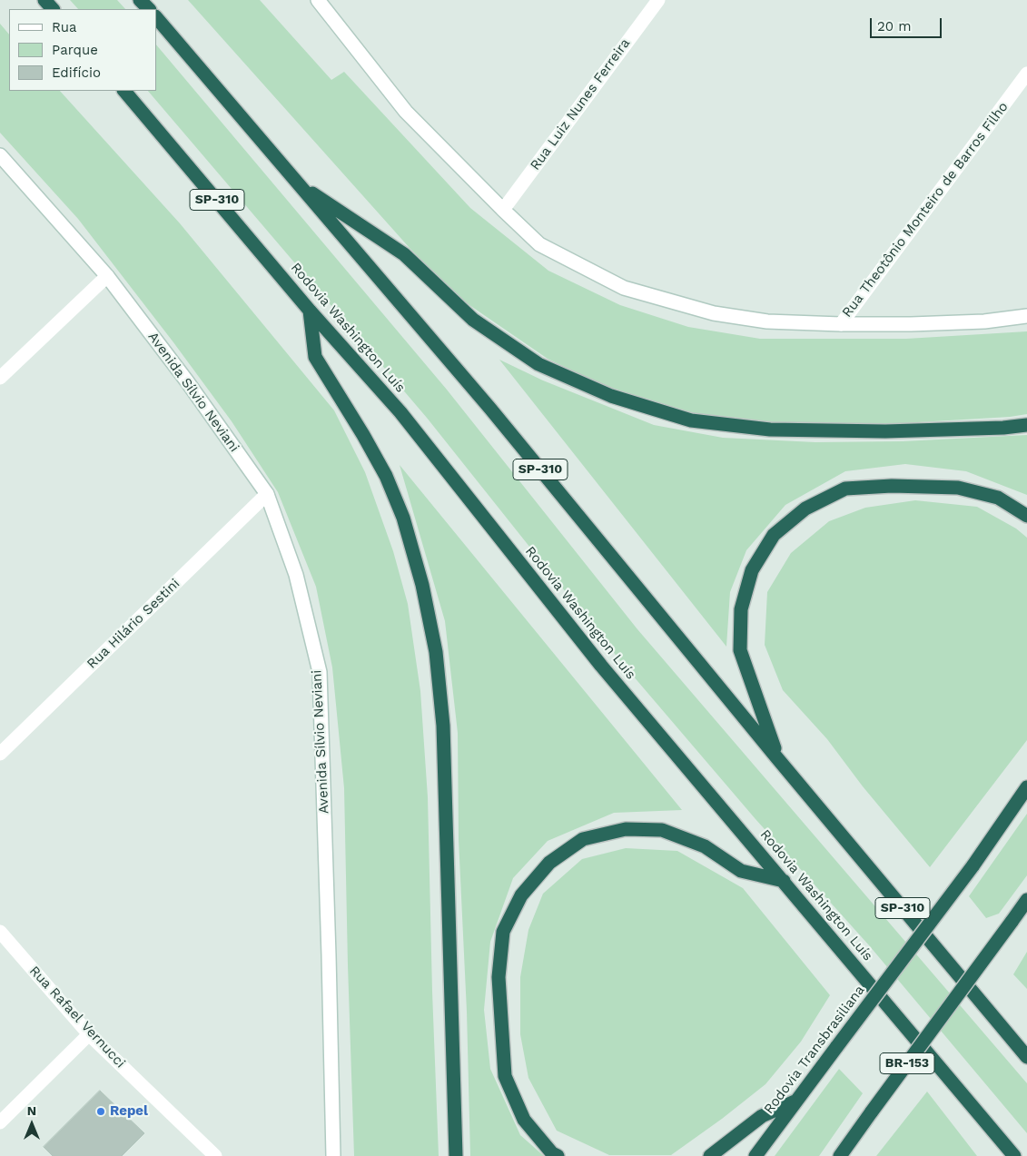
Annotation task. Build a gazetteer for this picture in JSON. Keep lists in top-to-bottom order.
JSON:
{
  "streets": {
    "highway": [
      "SP-310",
      "Rodovia Washington Luís",
      "Rodovia Transbrasiliana",
      "BR-153"
    ],
    "main road": [
      "Rua Luiz Nunes Ferreira",
      "Rua Theotônio Monteiro de Barros Filho",
      "Avenida Sílvio Neviani",
      "Rua Hilário Sestini",
      "Rua Rafael Vernucci"
    ]
  },
  "crossings": [
    ["Avenida Sílvio Neviani", "Rua Hilário Sestini"]
  ],
  "places": ["Repel"],
  "legend": ["Rua", "Parque", "Edifício"],
  "scale_bar": "20 m",
  "north": "top"
}
